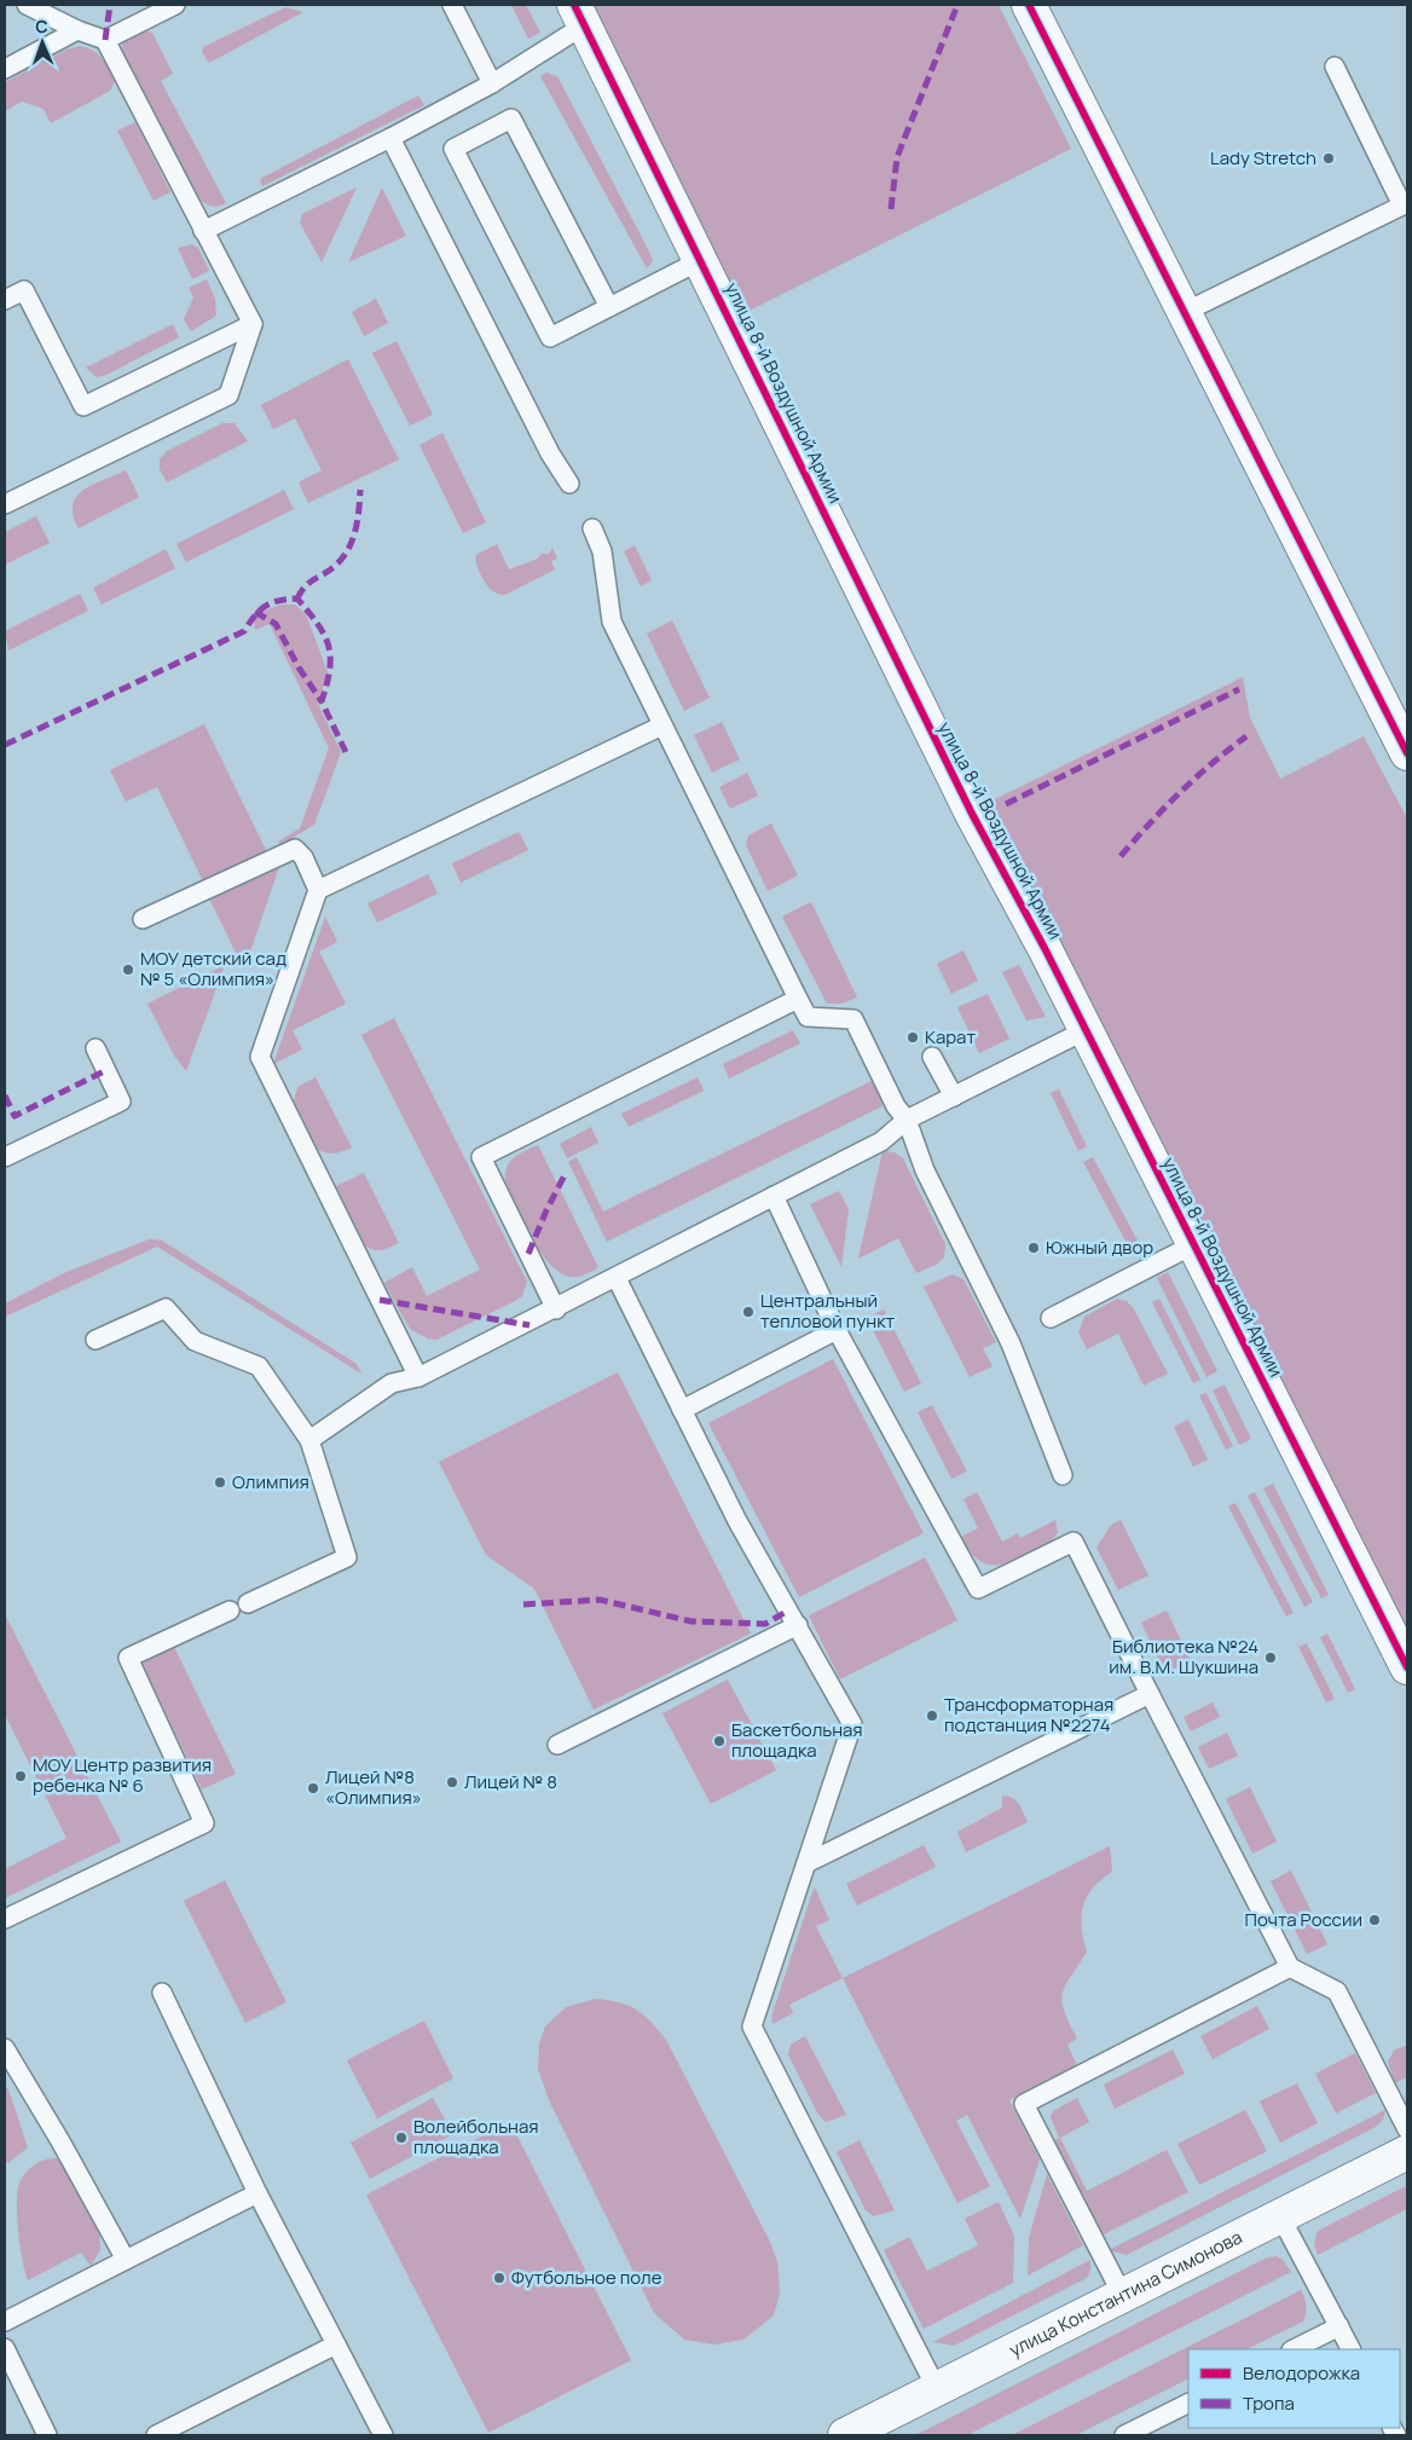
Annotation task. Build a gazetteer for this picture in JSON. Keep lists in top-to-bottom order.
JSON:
{
  "streets": {
    "street": ["улица 8-й Воздушной Армии", "улица Константина Симонова"]
  },
  "places": [
    "Lady Stretch",
    "МОУ детский сад № 5 «Олимпия»",
    "Карат",
    "Южный двор",
    "Центральный тепловой пункт",
    "Олимпия",
    "Библиотека №24 им. В.М. Шукшина",
    "Трансформаторная подстанция №2274",
    "Баскетбольная площадка",
    "МОУ Центр развития ребенка № 6",
    "Лицей № 8",
    "Лицей №8 «Олимпия»",
    "Почта России",
    "Волейбольная площадка",
    "Футбольное поле"
  ],
  "legend": ["Велодорожка", "Тропа"],
  "north": "top"
}
